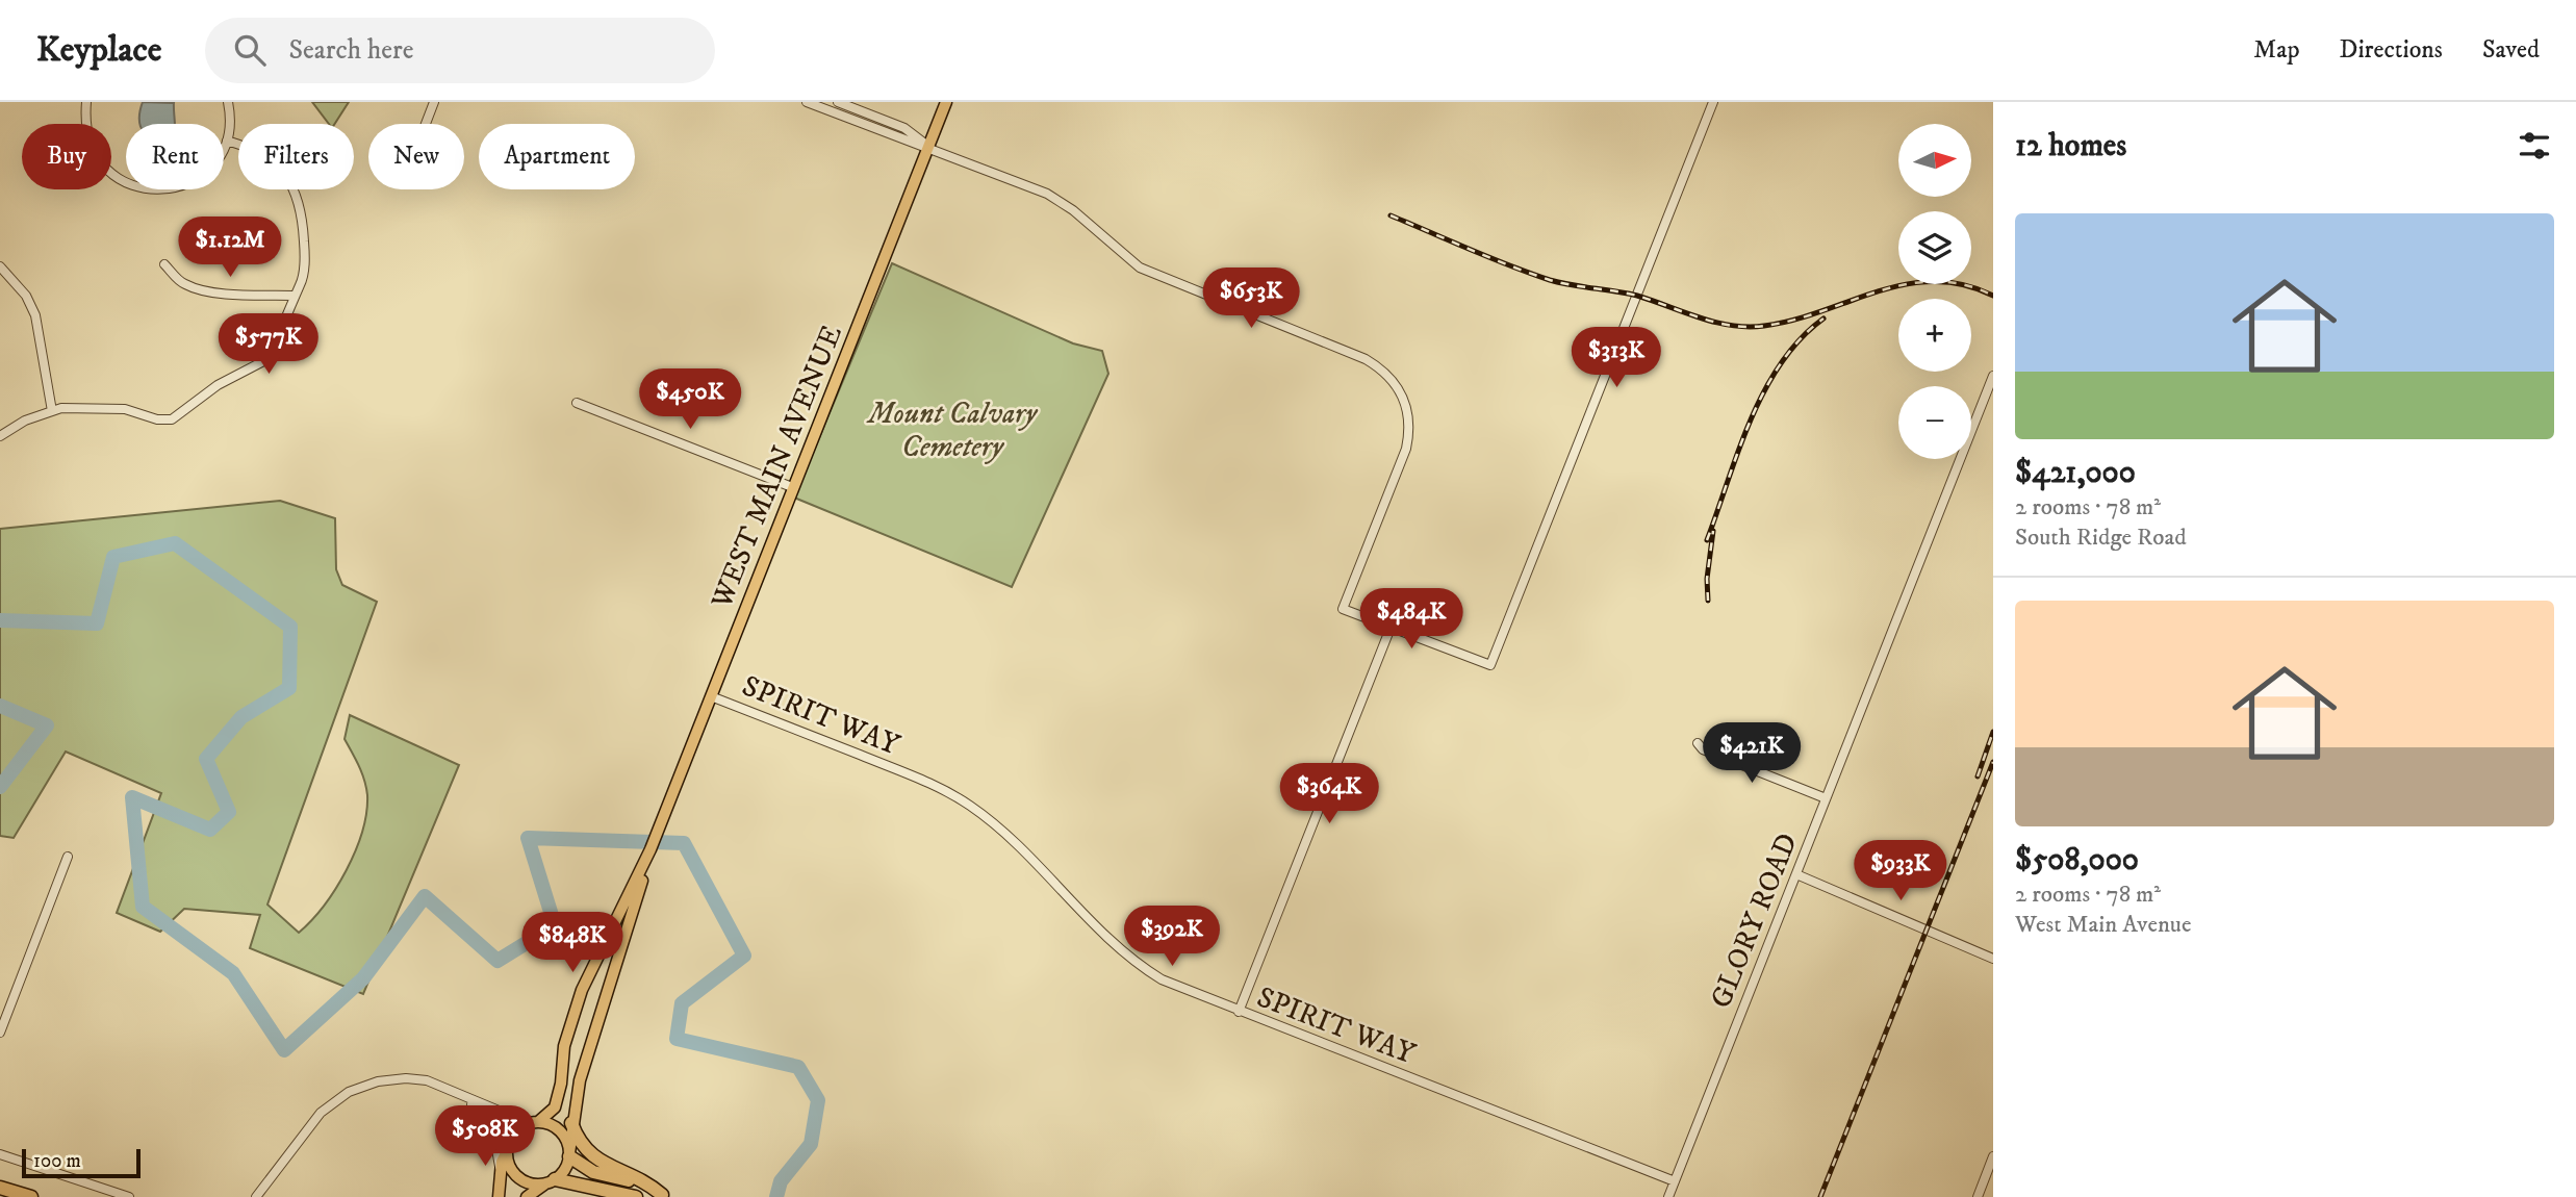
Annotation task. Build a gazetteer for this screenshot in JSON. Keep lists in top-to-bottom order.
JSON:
{
  "streets": {
    "main road": ["WEST MAIN AVENUE"],
    "street": ["SPIRIT WAY", "GLORY ROAD"]
  },
  "crossings": [
    ["WEST MAIN AVENUE", "SPIRIT WAY"],
    ["SPIRIT WAY", "GLORY ROAD"]
  ],
  "parks": ["Mount Calvary Cemetery"],
  "scale_bar": "100 m",
  "north": "right",
  "page": {
    "header": "Keyplace",
    "search": "Search here",
    "nav": ["Map", "Directions", "Saved"],
    "heading": "12 homes",
    "map_buttons": ["+", "−"],
    "chip": [
      "Buy",
      "Rent",
      "Filters",
      "New",
      "Apartment"
    ],
    "list": [
      {
        "name": "$421,000",
        "note": "2 rooms · 78 m² · South Ridge Road"
      },
      {
        "name": "$508,000",
        "note": "2 rooms · 78 m² · West Main Avenue"
      }
    ],
    "price": [
      "$1.12M",
      "$653K",
      "$577K",
      "$313K",
      "$450K",
      "$484K",
      "$421K",
      "$364K",
      "$933K",
      "$392K",
      "$848K",
      "$508K"
    ],
    "scale": "100 m"
  }
}
